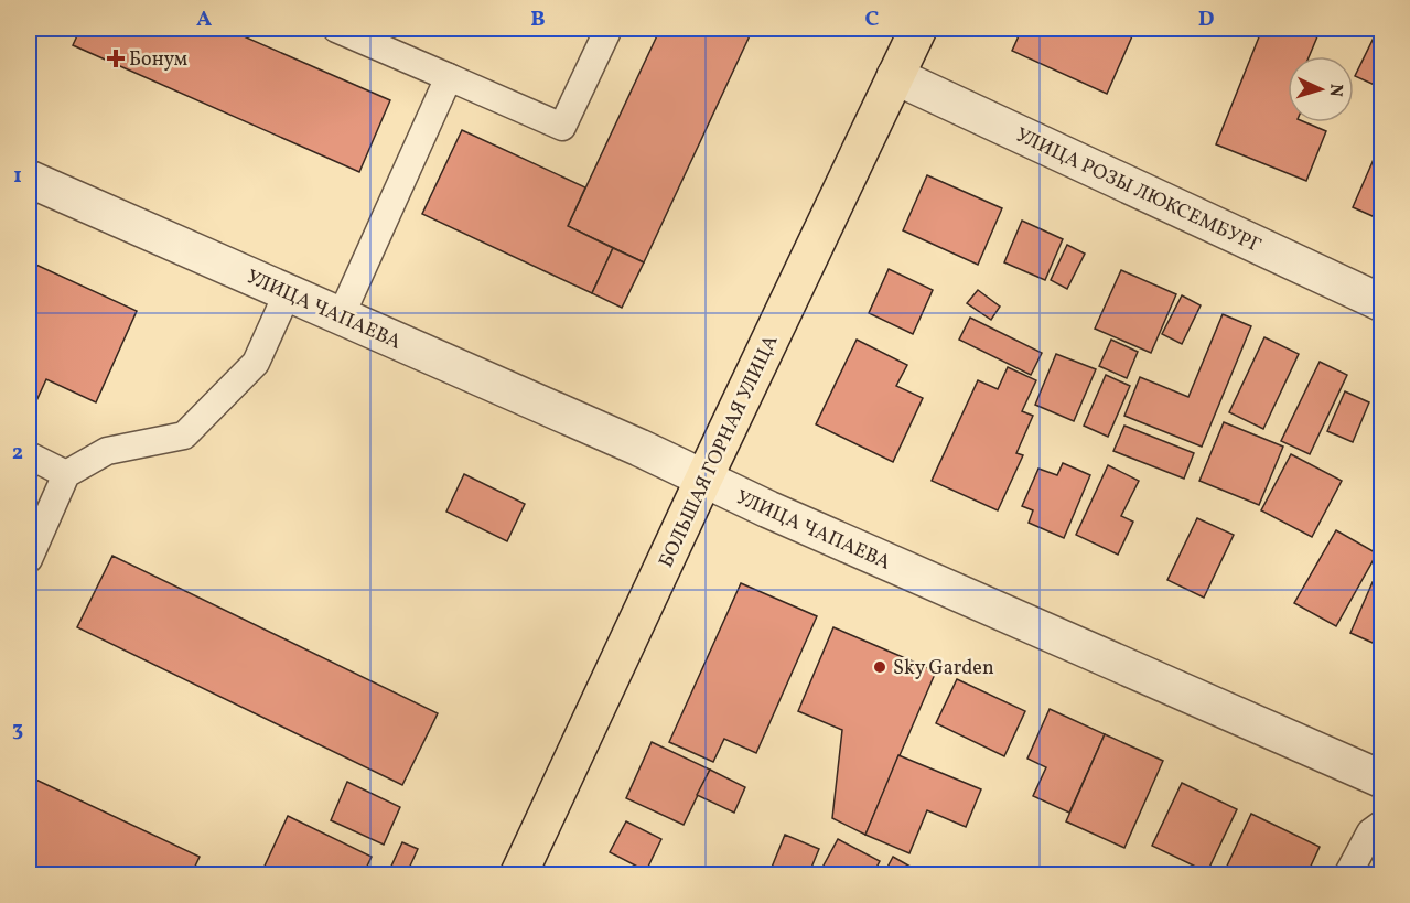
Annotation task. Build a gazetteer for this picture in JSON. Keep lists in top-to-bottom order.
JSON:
{
  "streets": {
    "main road": ["БОЛЬШАЯ ГОРНАЯ УЛИЦА"],
    "street": ["УЛИЦА РОЗЫ ЛЮКСЕМБУРГ", "УЛИЦА ЧАПАЕВА"]
  },
  "crossings": [
    ["УЛИЦА РОЗЫ ЛЮКСЕМБУРГ", "БОЛЬШАЯ ГОРНАЯ УЛИЦА"],
    ["УЛИЦА ЧАПАЕВА", "БОЛЬШАЯ ГОРНАЯ УЛИЦА"]
  ],
  "places": {
    "health": ["Бонум"],
    "other": ["Sky Garden"]
  },
  "north": "right",
  "grid": {
    "columns": [
      "A",
      "B",
      "C",
      "D"
    ],
    "rows": ["1", "2", "3"]
  }
}
